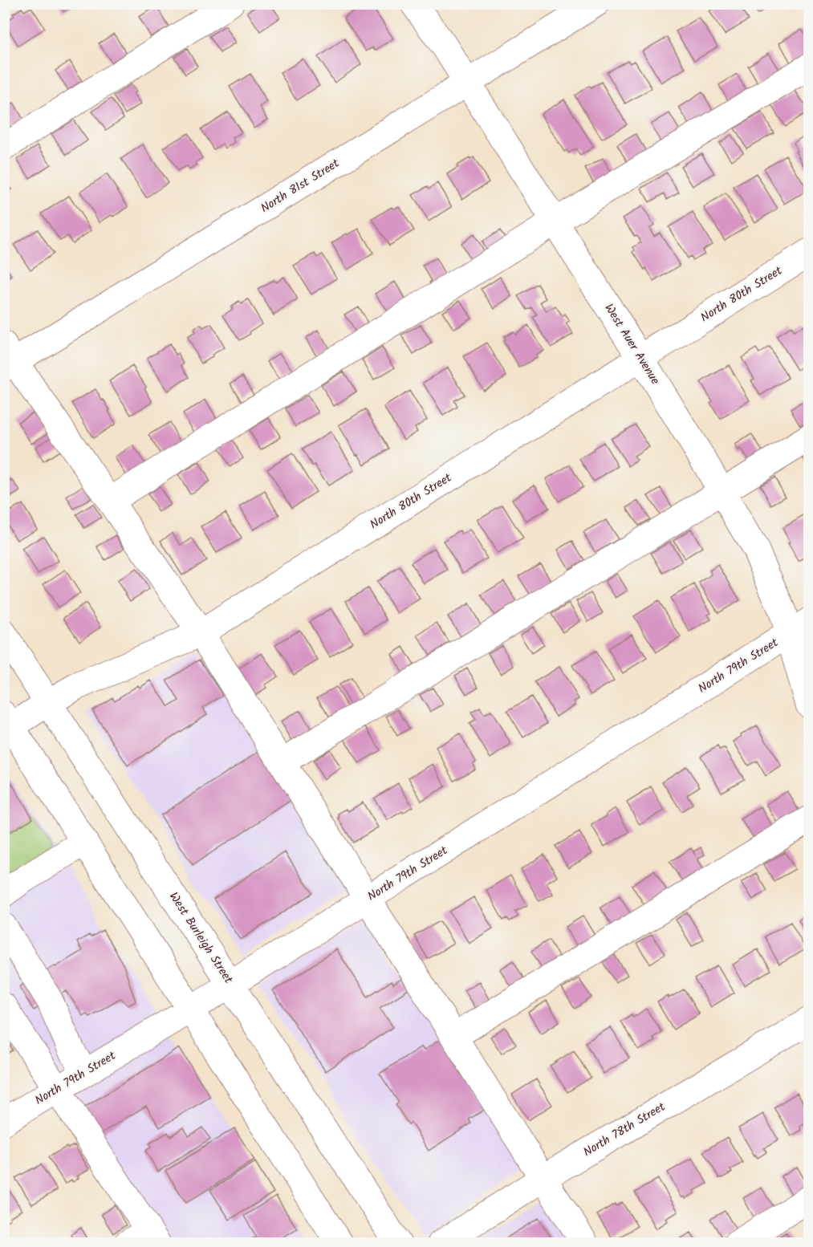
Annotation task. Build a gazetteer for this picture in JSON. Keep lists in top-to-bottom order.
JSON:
{
  "streets": {
    "street": [
      "North 81st Street",
      "North 80th Street",
      "West Auer Avenue",
      "North 79th Street",
      "West Burleigh Street",
      "North 78th Street"
    ]
  },
  "crossings": [
    ["North 81st Street", "West Auer Avenue"],
    ["North 80th Street", "West Auer Avenue"],
    ["North 80th Street", "West Burleigh Street"],
    ["West Auer Avenue", "North 79th Street"],
    ["North 79th Street", "West Burleigh Street"]
  ]
}
